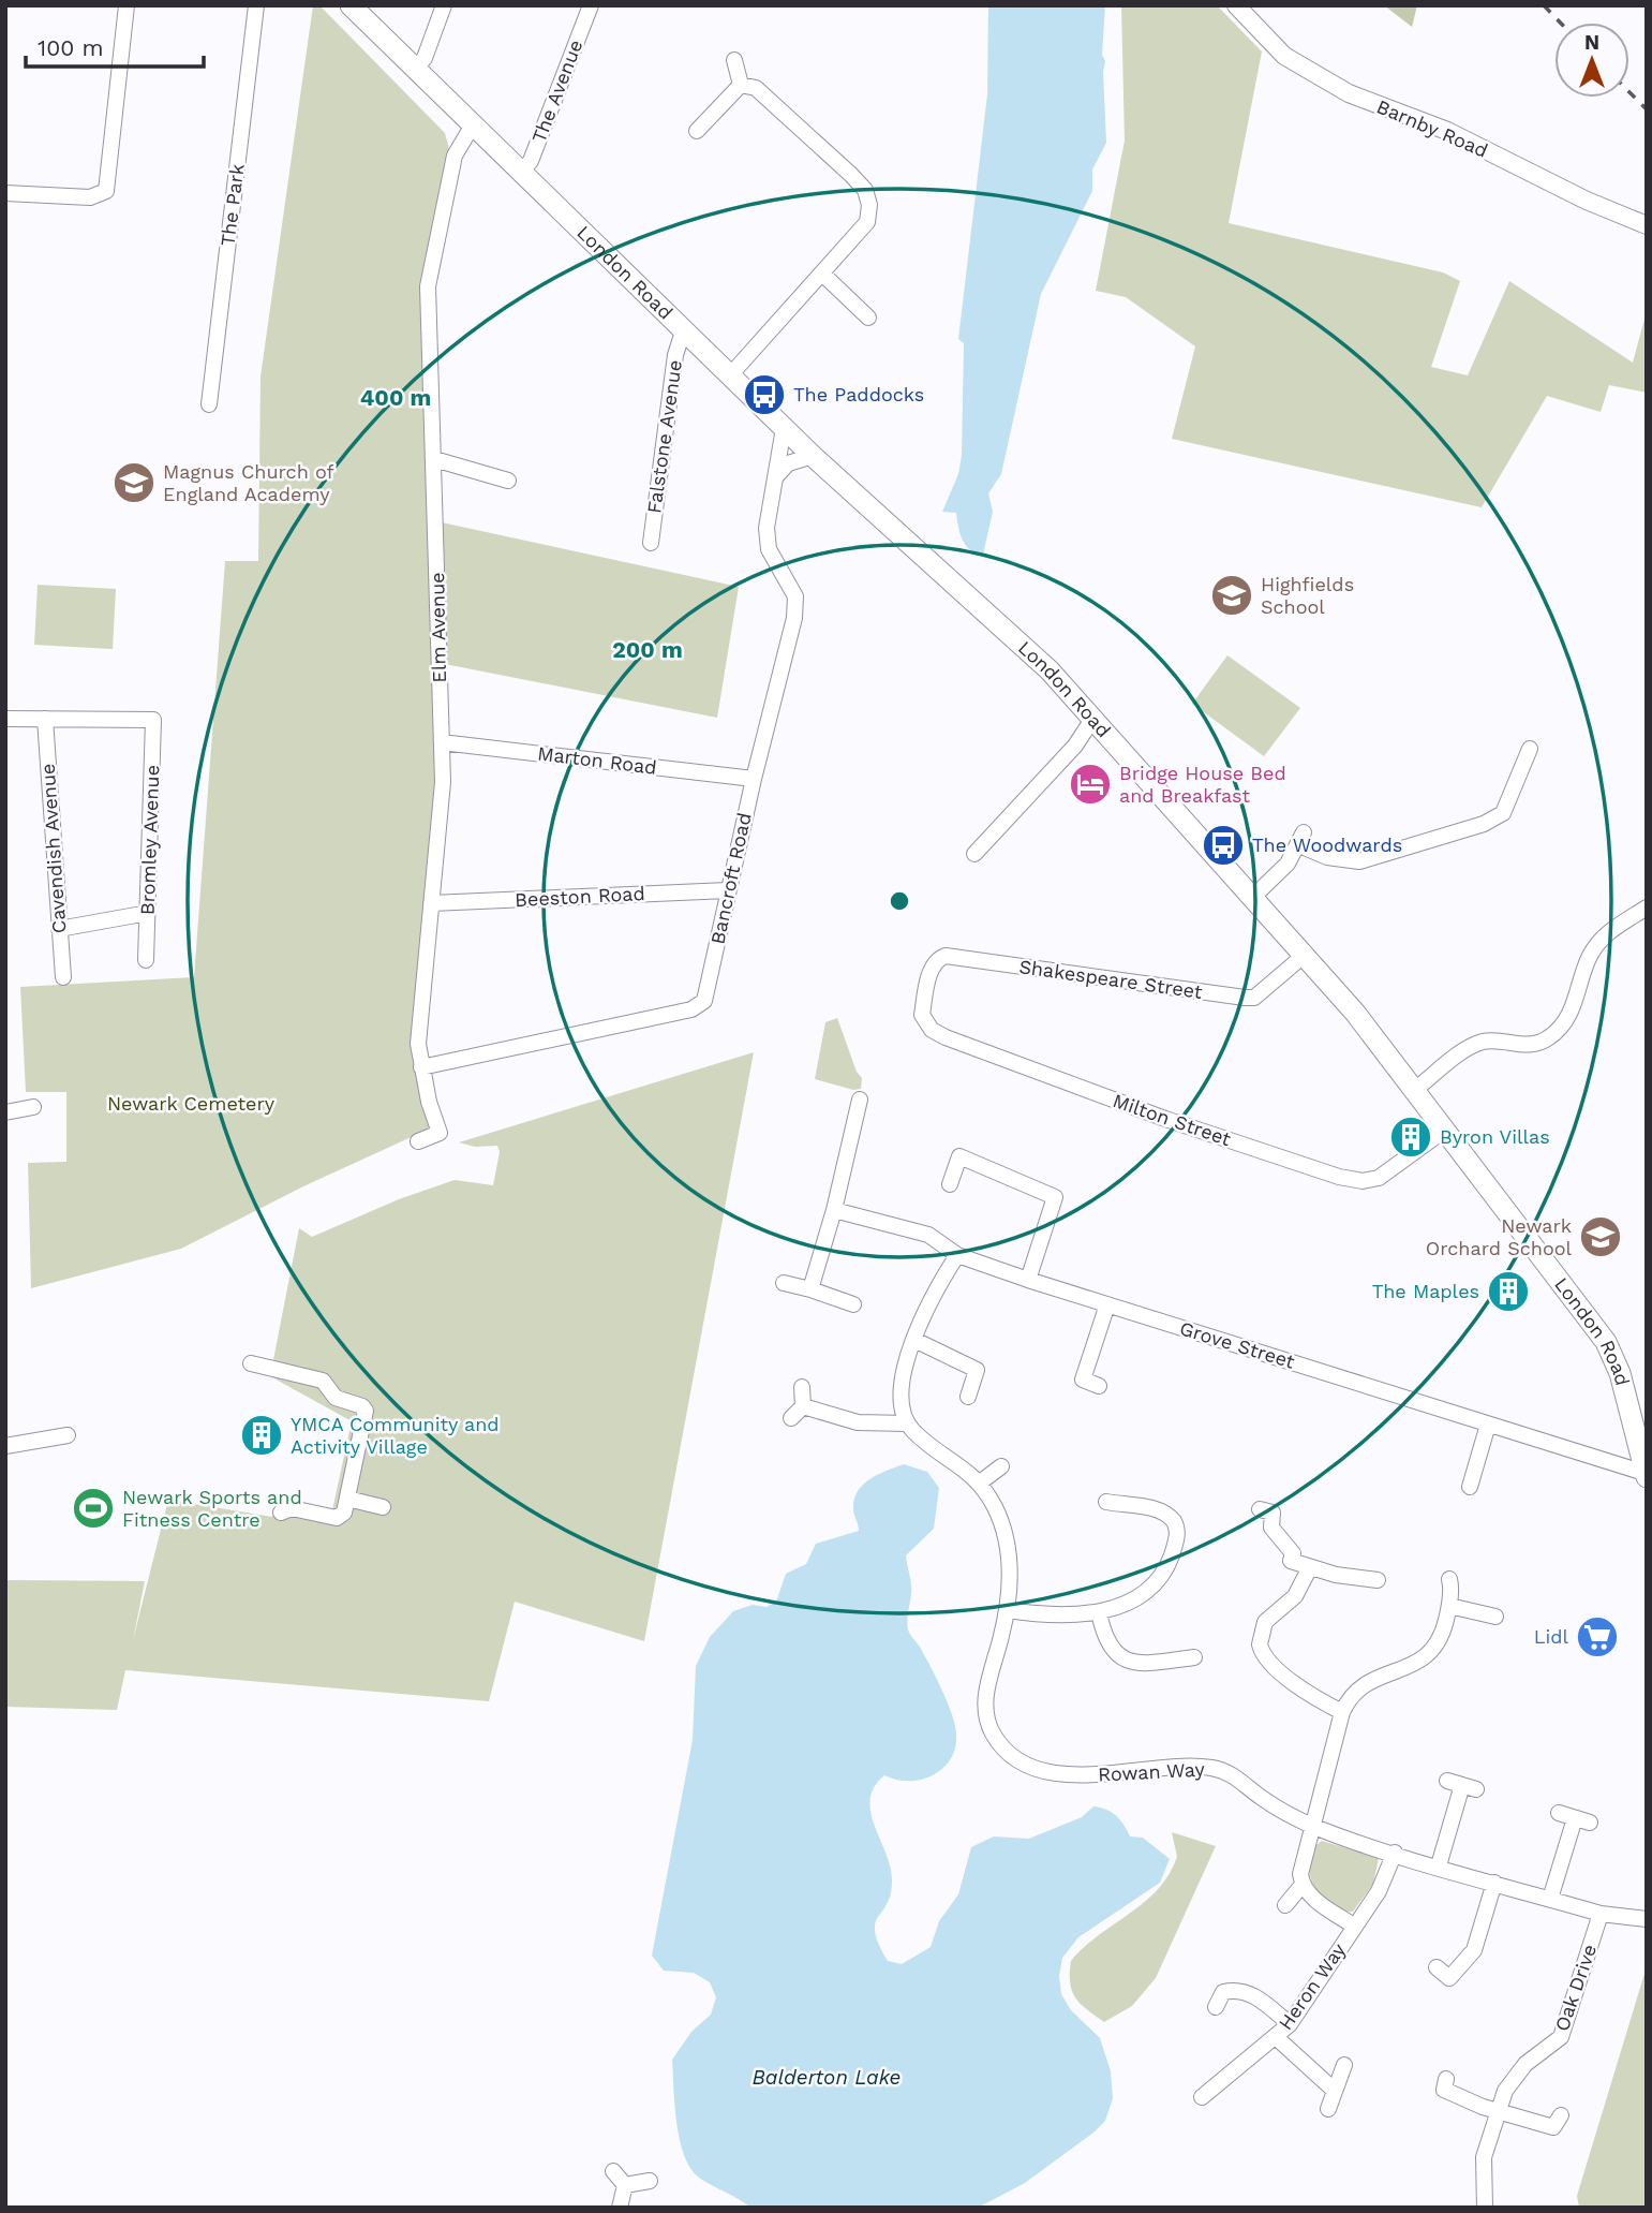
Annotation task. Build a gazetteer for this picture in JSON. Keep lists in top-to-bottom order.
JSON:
{
  "streets": {
    "main road": ["London Road"],
    "street": [
      "The Avenue",
      "Barnby Road",
      "The Park",
      "Falstone Avenue",
      "Elm Avenue",
      "Marton Road",
      "Bromley Avenue",
      "Cavendish Avenue",
      "Bancroft Road",
      "Beeston Road",
      "Shakespeare Street",
      "Milton Street",
      "Grove Street",
      "Rowan Way",
      "Heron Way",
      "Oak Drive"
    ]
  },
  "crossings": [
    ["The Avenue", "London Road"],
    ["London Road", "Falstone Avenue"],
    ["London Road", "Elm Avenue"],
    ["London Road", "Bancroft Road"],
    ["London Road", "Shakespeare Street"],
    ["London Road", "Milton Street"],
    ["London Road", "Grove Street"],
    ["Elm Avenue", "Marton Road"],
    ["Elm Avenue", "Bancroft Road"],
    ["Elm Avenue", "Beeston Road"],
    ["Marton Road", "Bancroft Road"],
    ["Bromley Avenue", "Cavendish Avenue"],
    ["Bancroft Road", "Beeston Road"],
    ["Shakespeare Street", "Milton Street"],
    ["Rowan Way", "Heron Way"],
    ["Rowan Way", "Oak Drive"]
  ],
  "water": ["Balderton Lake"],
  "parks": ["Newark Cemetery"],
  "places": {
    "bus stop": ["The Paddocks", "The Woodwards"],
    "school or university": ["Magnus Church of England Academy", "Highfields School", "Newark Orchard School"],
    "hotel": ["Bridge House Bed and Breakfast"],
    "building": ["Byron Villas", "The Maples", "YMCA Community and Activity Village"],
    "sports": ["Newark Sports and Fitness Centre"],
    "supermarket": ["Lidl"]
  },
  "scale_bar": "100 m",
  "north": "top",
  "rings": ["400 m", "200 m"]
}
